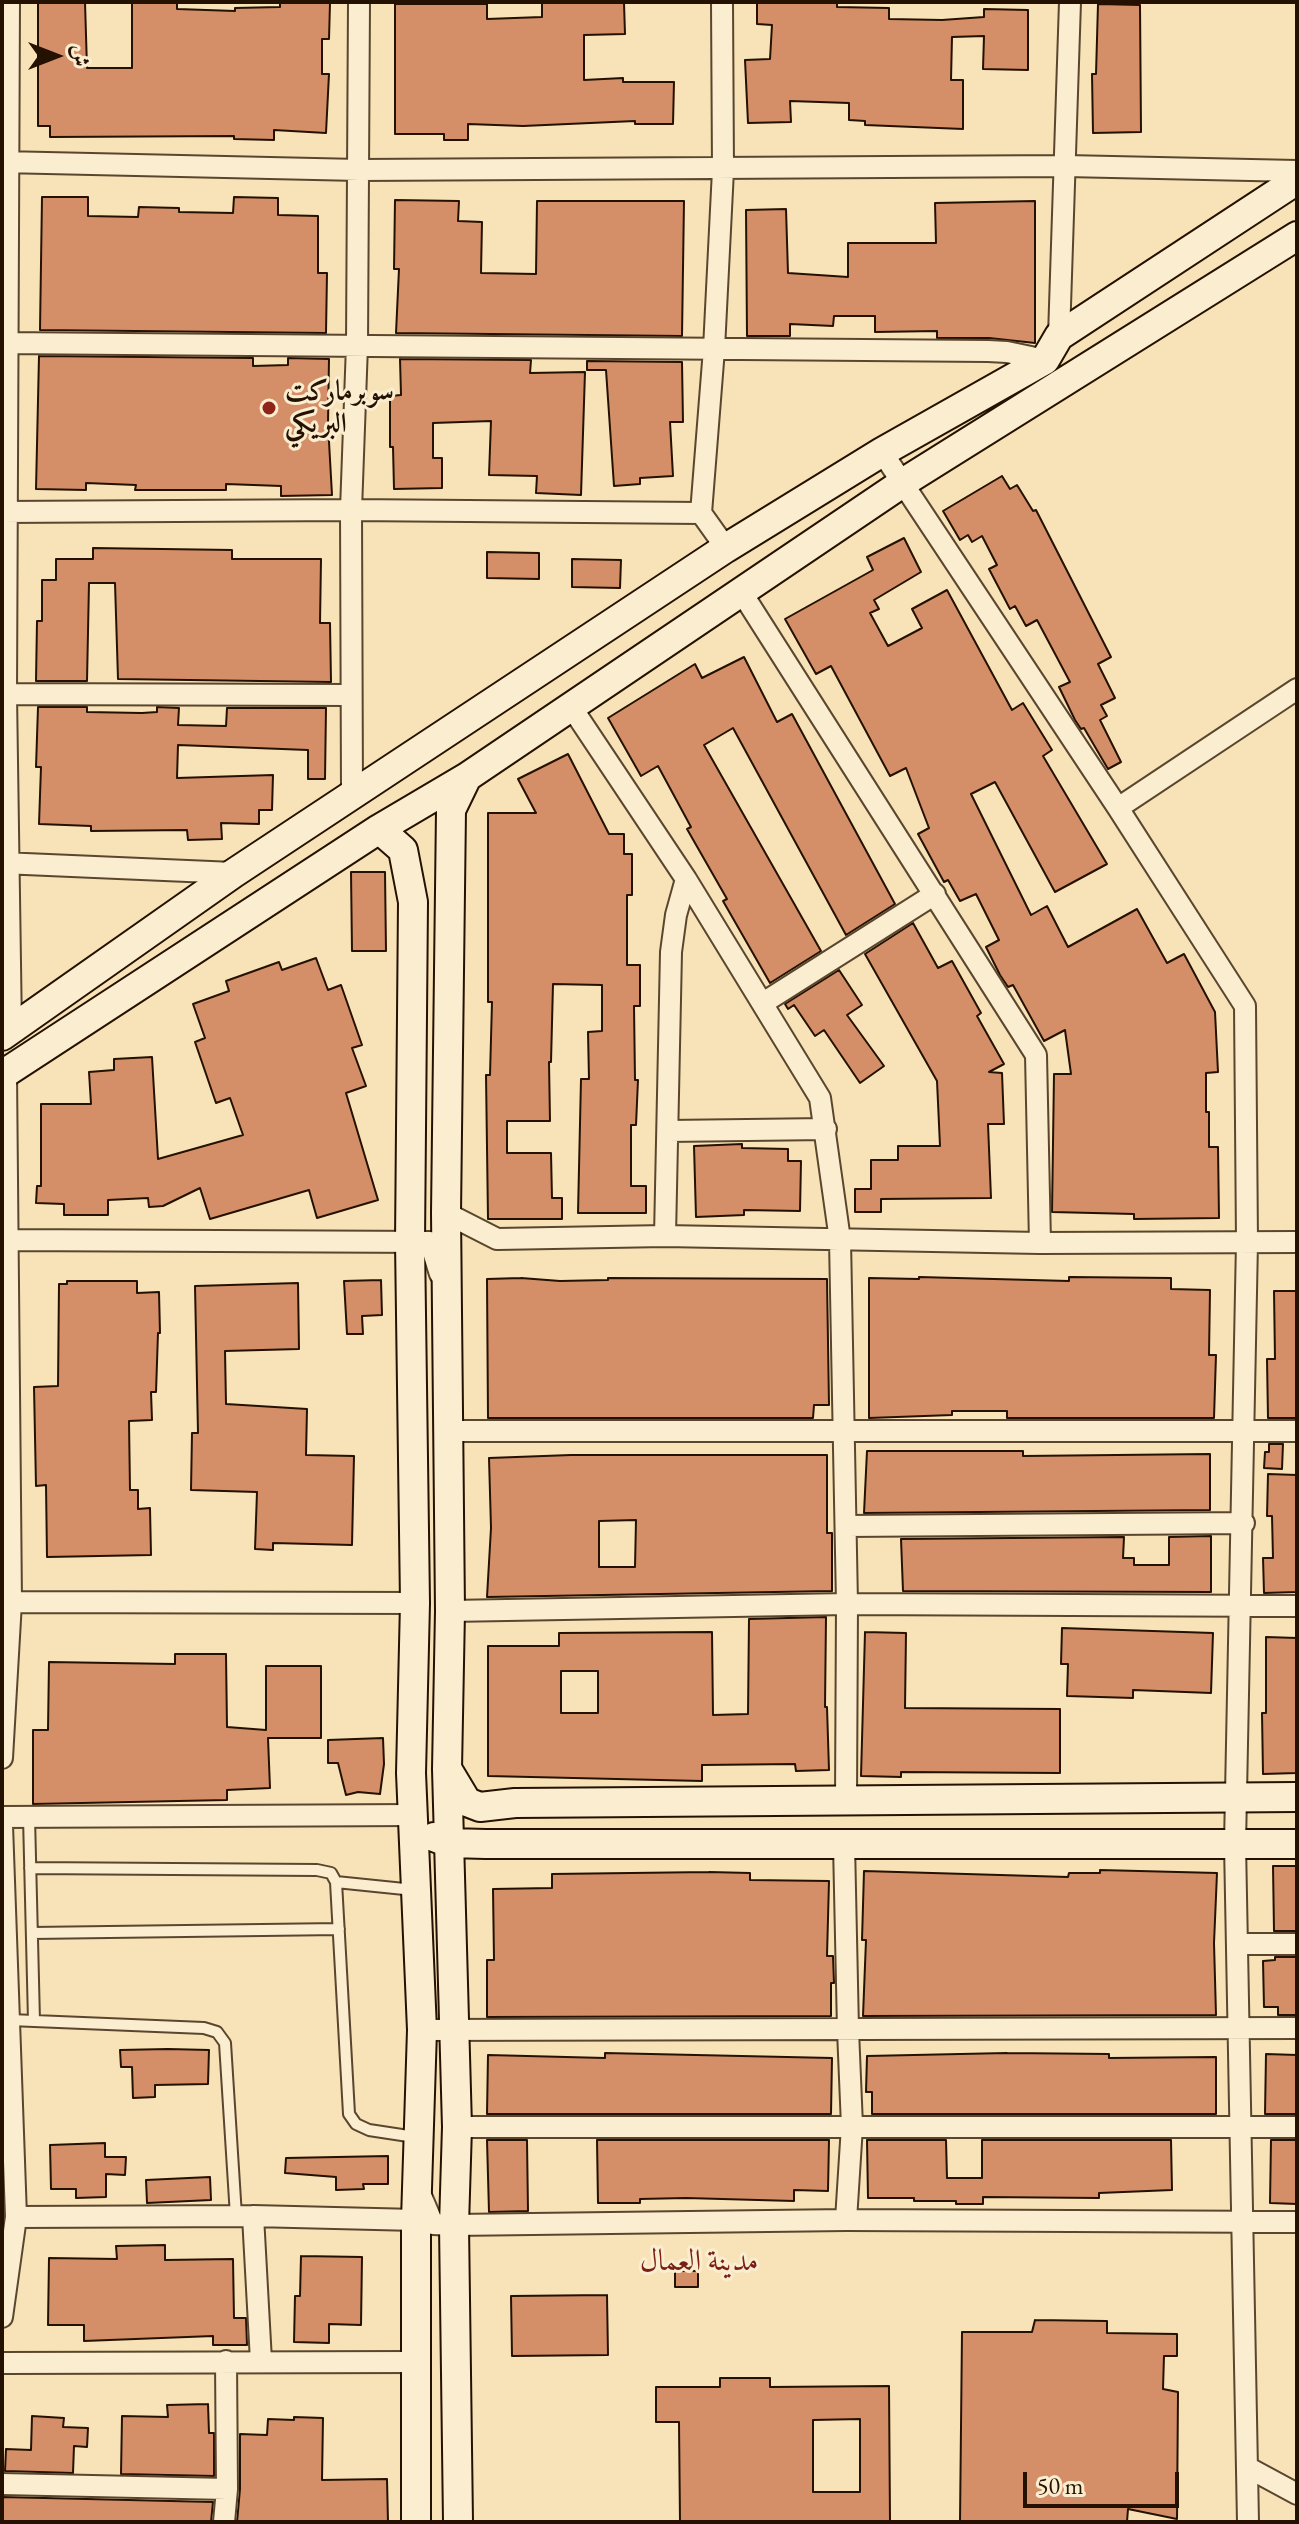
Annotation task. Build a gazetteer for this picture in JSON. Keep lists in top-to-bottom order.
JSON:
{
  "districts": ["مدينة العمال"],
  "places": ["سوبرماركت البريكي"],
  "scale_bar": "50 m",
  "north": "right"
}
